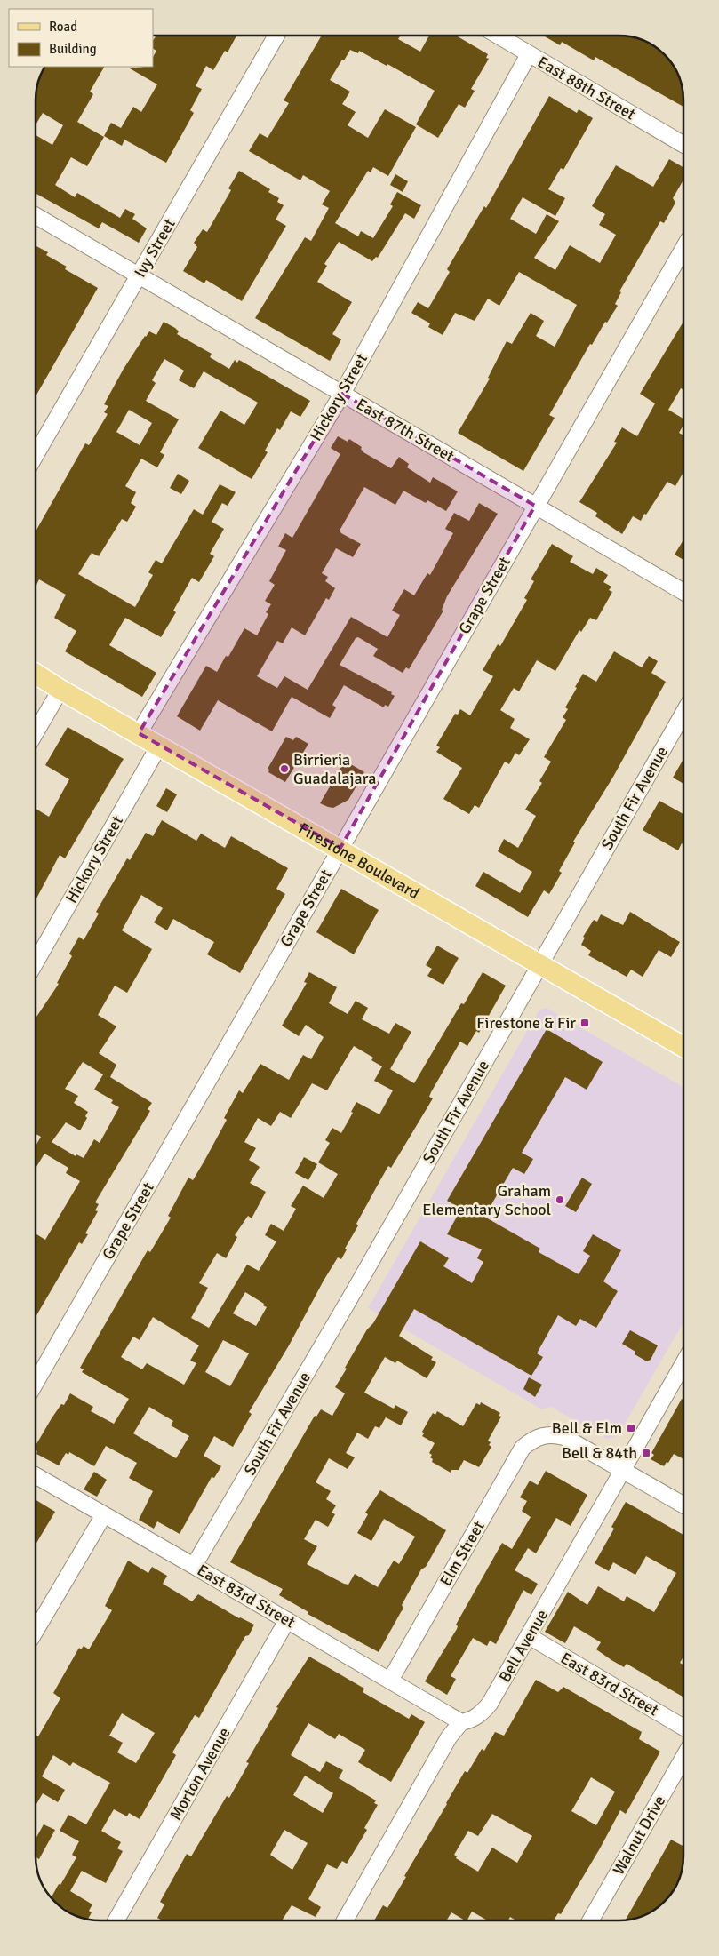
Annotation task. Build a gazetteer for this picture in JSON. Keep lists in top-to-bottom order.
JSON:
{
  "streets": {
    "main road": ["Firestone Boulevard"],
    "street": [
      "East 88th Street",
      "Ivy Street",
      "Hickory Street",
      "East 87th Street",
      "Grape Street",
      "South Fir Avenue",
      "Elm Street",
      "East 83rd Street",
      "Bell Avenue",
      "Morton Avenue",
      "Walnut Drive"
    ]
  },
  "crossings": [
    ["East 88th Street", "Hickory Street"],
    ["Ivy Street", "East 87th Street"],
    ["Hickory Street", "East 87th Street"],
    ["Hickory Street", "Firestone Boulevard"],
    ["East 87th Street", "Grape Street"],
    ["Grape Street", "Firestone Boulevard"],
    ["South Fir Avenue", "Firestone Boulevard"],
    ["South Fir Avenue", "East 83rd Street"],
    ["Elm Street", "East 83rd Street"],
    ["Elm Street", "Bell Avenue"],
    ["East 83rd Street", "Bell Avenue"],
    ["East 83rd Street", "Morton Avenue"]
  ],
  "places": {
    "other": ["Birrieria Guadalajara", "Graham Elementary School"],
    "transit": ["Firestone & Fir", "Bell & Elm", "Bell & 84th"]
  },
  "legend": ["Road", "Building"]
}
